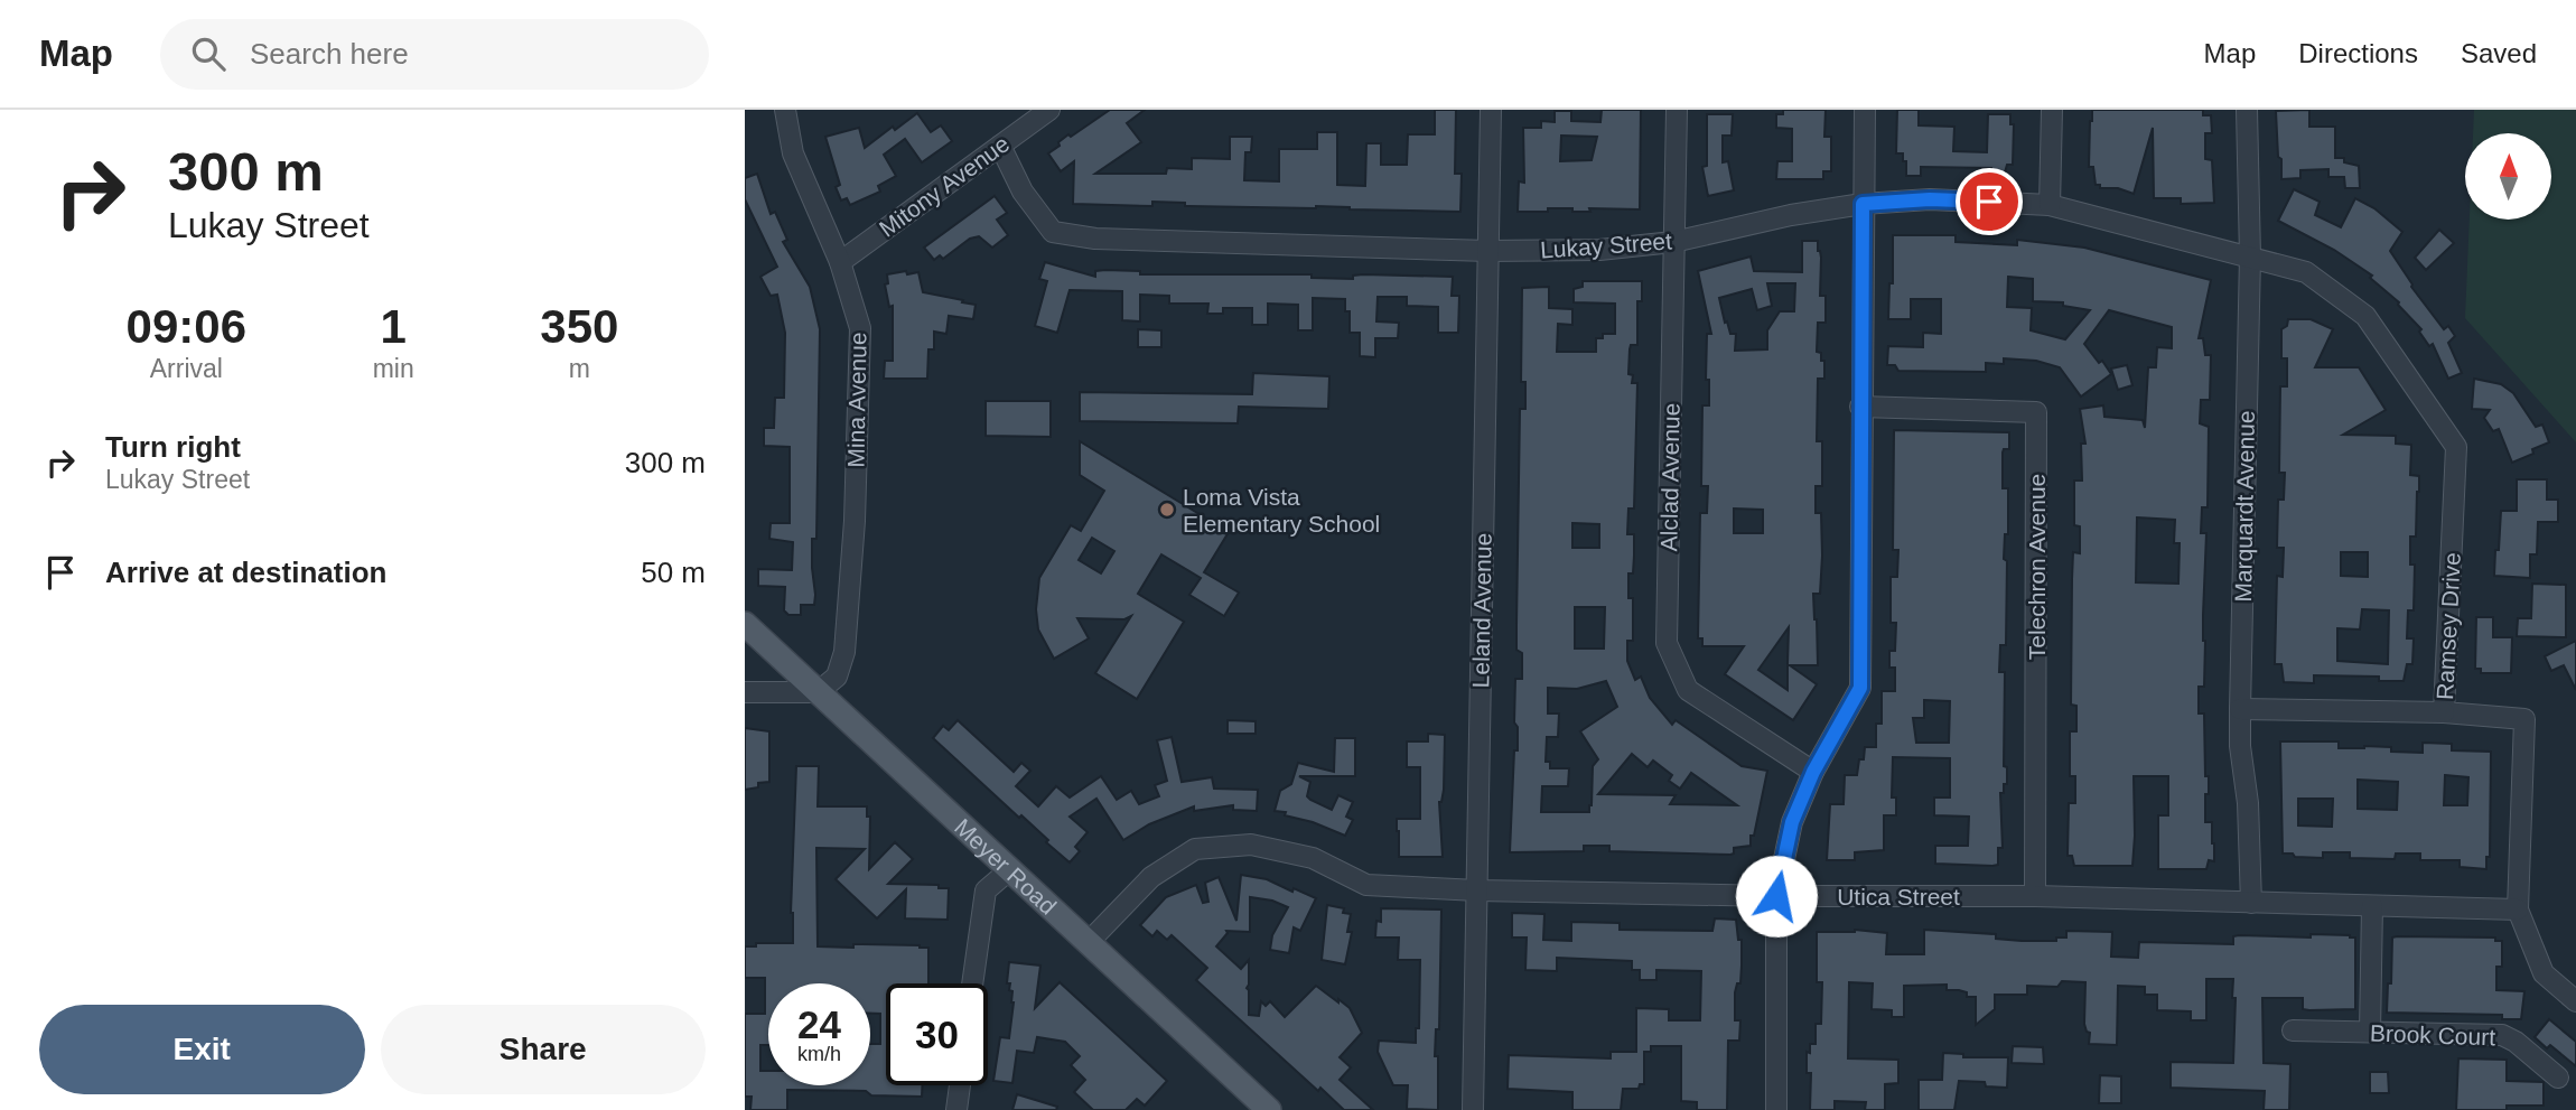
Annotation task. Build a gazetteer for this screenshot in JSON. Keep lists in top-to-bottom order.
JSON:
{
  "streets": {
    "main road": ["Meyer Road"],
    "street": [
      "Mitony Avenue",
      "Lukay Street",
      "Mina Avenue",
      "Alclad Avenue",
      "Marquardt Avenue",
      "Telechron Avenue",
      "Leland Avenue",
      "Ramsey Drive",
      "Utica Street",
      "Brook Court"
    ]
  },
  "crossings": [
    ["Mitony Avenue", "Lukay Street"],
    ["Mitony Avenue", "Mina Avenue"],
    ["Lukay Street", "Alclad Avenue"],
    ["Lukay Street", "Marquardt Avenue"],
    ["Lukay Street", "Leland Avenue"],
    ["Lukay Street", "Ramsey Drive"],
    ["Mina Avenue", "Meyer Road"],
    ["Marquardt Avenue", "Ramsey Drive"],
    ["Marquardt Avenue", "Utica Street"],
    ["Telechron Avenue", "Utica Street"],
    ["Leland Avenue", "Utica Street"],
    ["Ramsey Drive", "Utica Street"],
    ["Meyer Road", "Utica Street"]
  ],
  "places": ["Loma Vista Elementary School"],
  "north": "top",
  "page": {
    "header": "Map",
    "search": "Search here",
    "nav": ["Map", "Directions", "Saved"],
    "turn": ["300 m", "Lukay Street"],
    "eta": [
      "09:06",
      "Arrival",
      "1",
      "min",
      "350",
      "m"
    ],
    "list": [
      {
        "name": "Turn right",
        "note": "Lukay Street",
        "value": "300 m"
      },
      {
        "name": "Arrive at destination",
        "value": "50 m"
      }
    ],
    "speed": "24 km/h",
    "limit": "30",
    "buttons": ["Exit", "Share"]
  }
}
